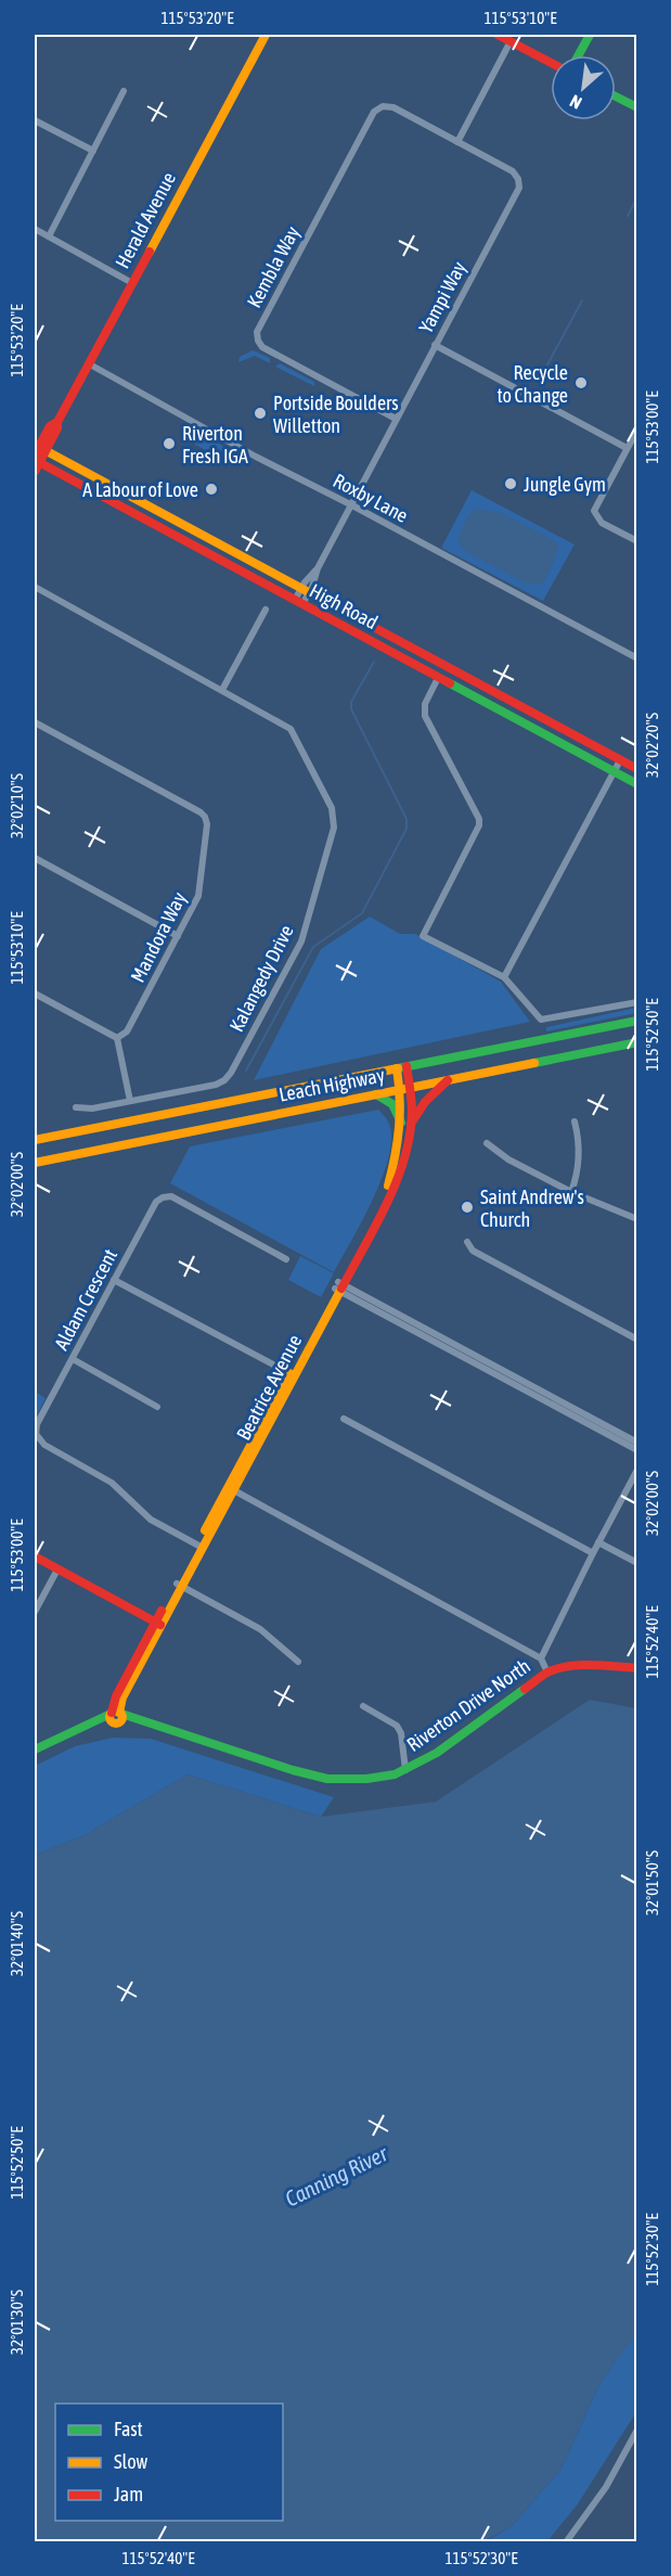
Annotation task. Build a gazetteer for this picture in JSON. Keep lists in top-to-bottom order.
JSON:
{
  "streets": {
    "main road": [
      "Herald Avenue",
      "High Road",
      "Leach Highway",
      "Beatrice Avenue",
      "Riverton Drive North"
    ],
    "street": [
      "Kembla Way",
      "Yampi Way",
      "Roxby Lane",
      "Mandora Way",
      "Kalangedy Drive",
      "Aldam Crescent"
    ]
  },
  "crossings": [
    ["Herald Avenue", "Roxby Lane"],
    ["Herald Avenue", "High Road"],
    ["Kembla Way", "Yampi Way"],
    ["Yampi Way", "Roxby Lane"],
    ["Yampi Way", "High Road"],
    ["Leach Highway", "Beatrice Avenue"],
    ["Aldam Crescent", "Beatrice Avenue"],
    ["Beatrice Avenue", "Riverton Drive North"]
  ],
  "water": ["Canning River"],
  "places": [
    "Recycle to Change",
    "Portside Boulders Willetton",
    "Riverton Fresh IGA",
    "Jungle Gym",
    "A Labour of Love",
    "Saint Andrew's Church"
  ],
  "legend": ["Fast", "Slow", "Jam"],
  "north": "bottom left",
  "coordinates": [
    "115°53'20\"E",
    "115°53'10\"E",
    "115°53'00\"E",
    "32°02'20\"S",
    "32°02'10\"S",
    "115°52'50\"E",
    "32°02'00\"S",
    "115°52'40\"E",
    "32°01'50\"S",
    "32°01'40\"S",
    "115°52'30\"E",
    "32°01'30\"S"
  ]
}
